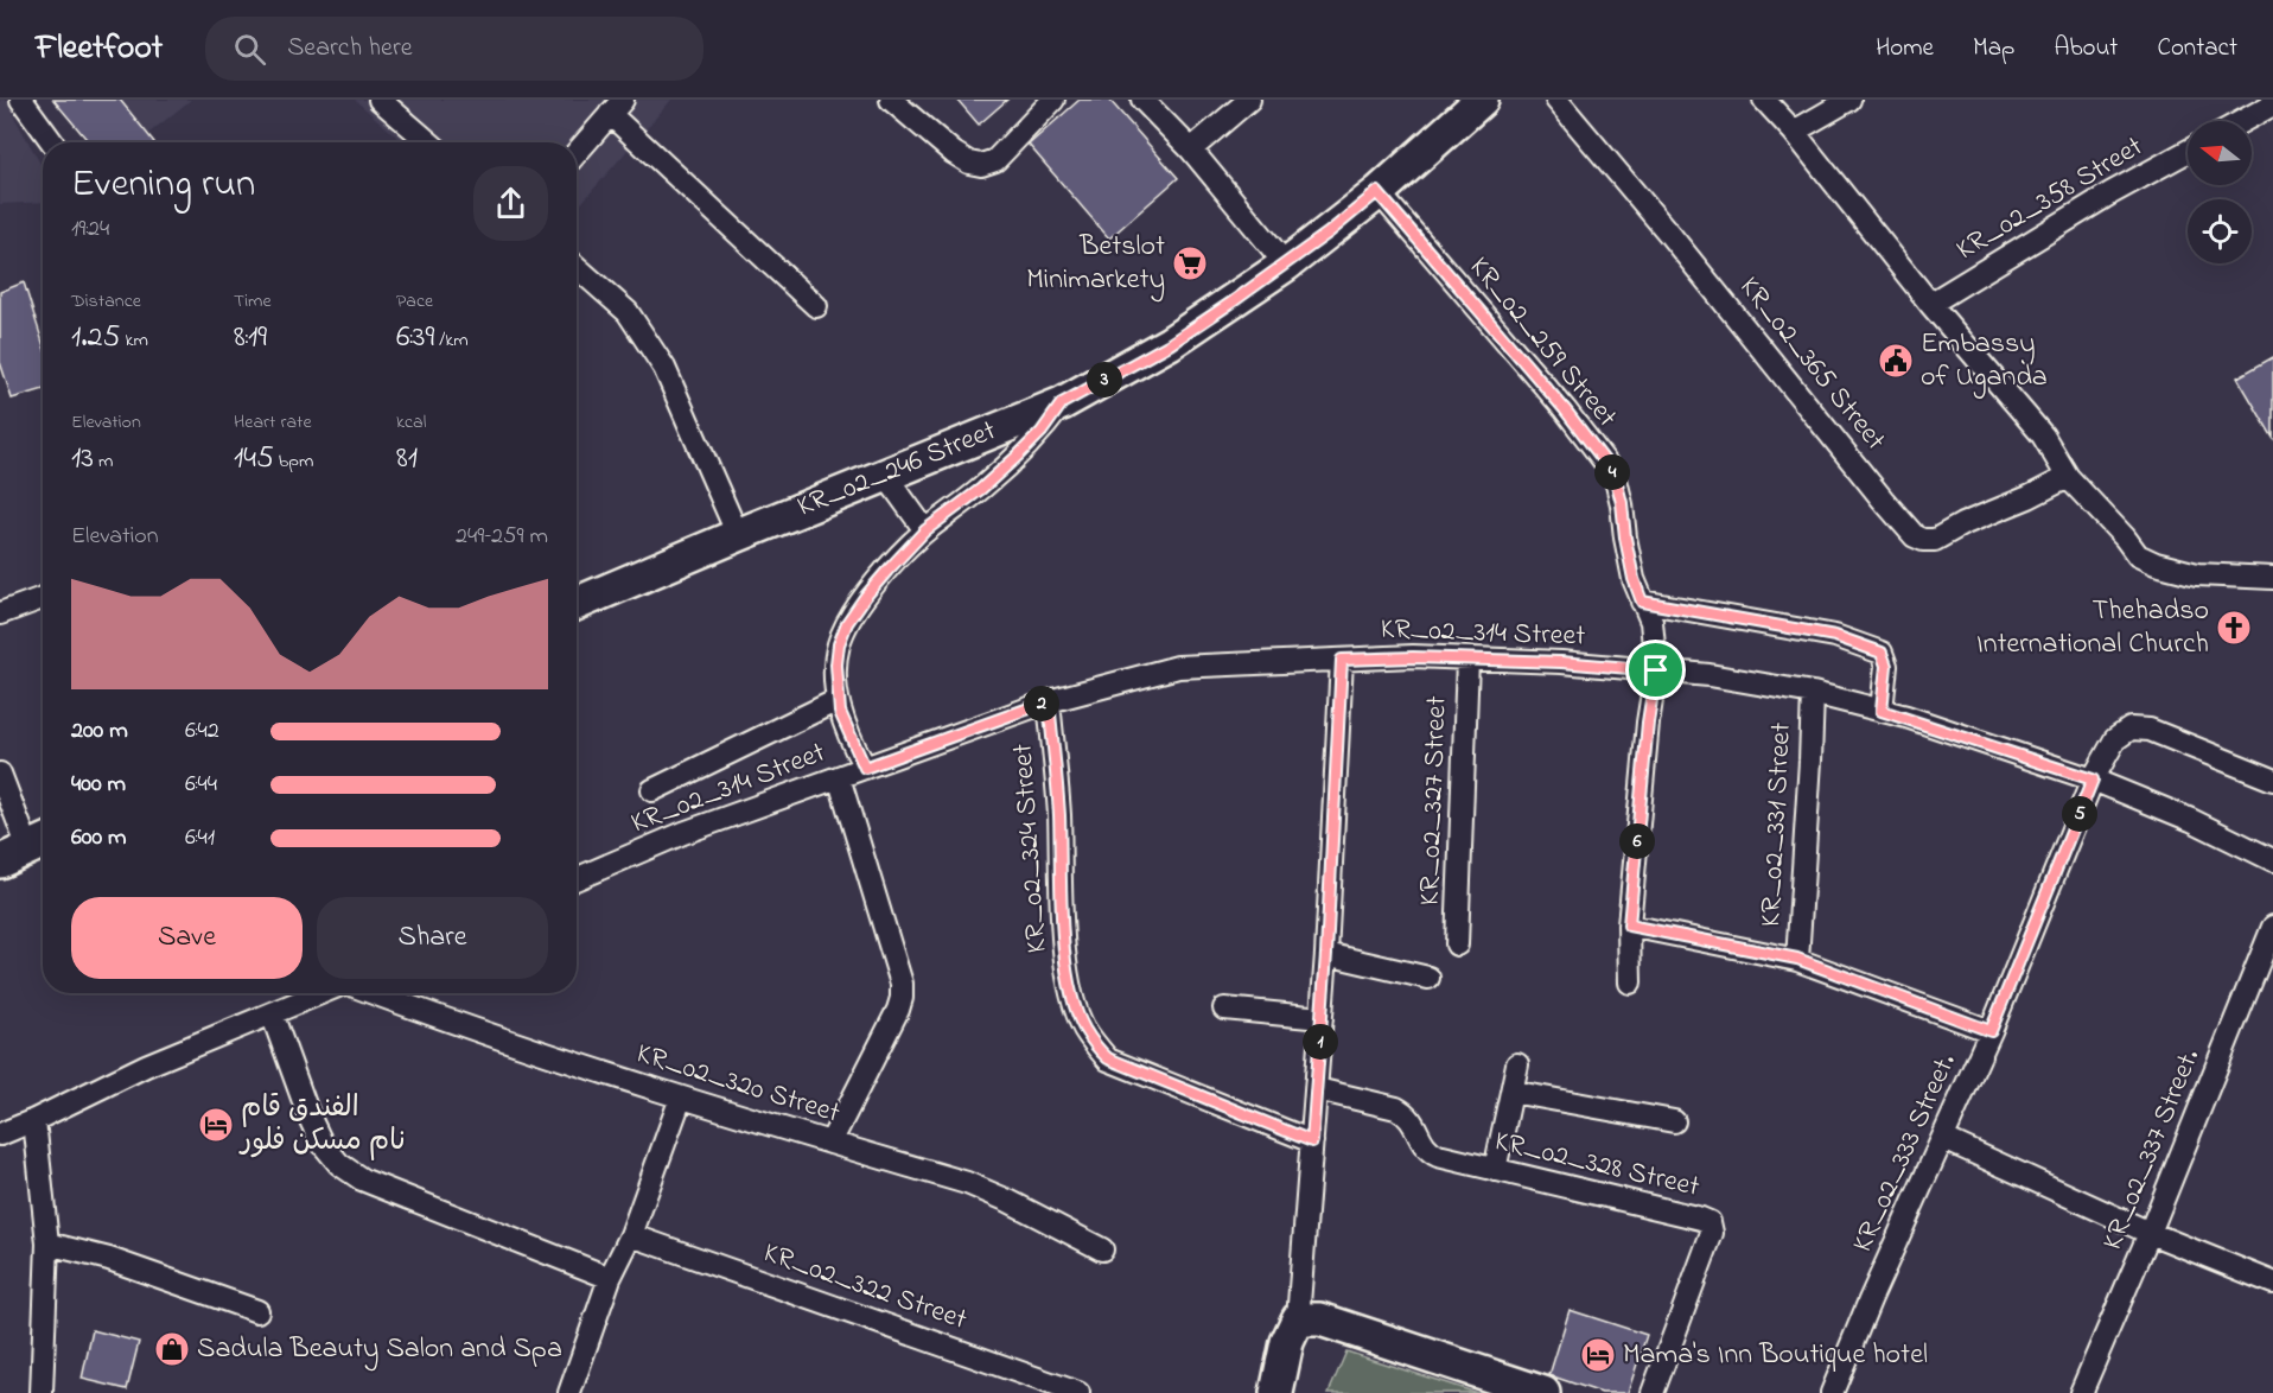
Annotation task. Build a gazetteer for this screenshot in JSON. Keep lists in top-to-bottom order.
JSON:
{
  "streets": {
    "street": [
      "KR_02_358 Street",
      "KR_02_259 Street",
      "KR_02_365 Street",
      "KR_02_246 Street",
      "KR_02_314 Street",
      "KR_02_327 Street",
      "KR_02_331 Street",
      "KR_02_324 Street",
      "KR_02_320 Street",
      "KR_02_337 Street.",
      "KR_02_333 Street.",
      "KR_02_328 Street",
      "KR_02_322 Street"
    ]
  },
  "crossings": [
    ["KR_02_259 Street", "KR_02_246 Street"],
    ["KR_02_259 Street", "KR_02_314 Street"],
    ["KR_02_314 Street", "KR_02_327 Street"],
    ["KR_02_314 Street", "KR_02_331 Street"],
    ["KR_02_314 Street", "KR_02_324 Street"],
    ["KR_02_314 Street", "KR_02_333 Street."]
  ],
  "places": {
    "supermarket": ["Betslot Minimarkety"],
    "public building": ["Embassy of Uganda"],
    "church": ["Thehadso International Church"],
    "hotel": ["الفندق قام نام مسكن فلور", "Mama's Inn Boutique hotel"],
    "shop": ["Sadula Beauty Salon and Spa"]
  },
  "north": "left",
  "page": {
    "header": "Fleetfoot",
    "search": "Search here",
    "nav": [
      "Home",
      "Map",
      "About",
      "Contact"
    ],
    "heading": ["Evening run", "19:24"],
    "stats": [
      ["Distance", "1.25 km"],
      ["Time", "8:19"],
      ["Pace", "6:39 /km"],
      ["Elevation", "13 m"],
      ["Heart rate", "145 bpm"],
      ["kcal", "81"]
    ],
    "pins": [
      "3",
      "4",
      "2",
      "5",
      "6",
      "1"
    ],
    "chart": ["Elevation", "249–259 m"],
    "list": [
      {
        "name": "200 m",
        "note": "6:42"
      },
      {
        "name": "400 m",
        "note": "6:44"
      },
      {
        "name": "600 m",
        "note": "6:41"
      }
    ],
    "buttons": ["Save", "Share"]
  }
}
